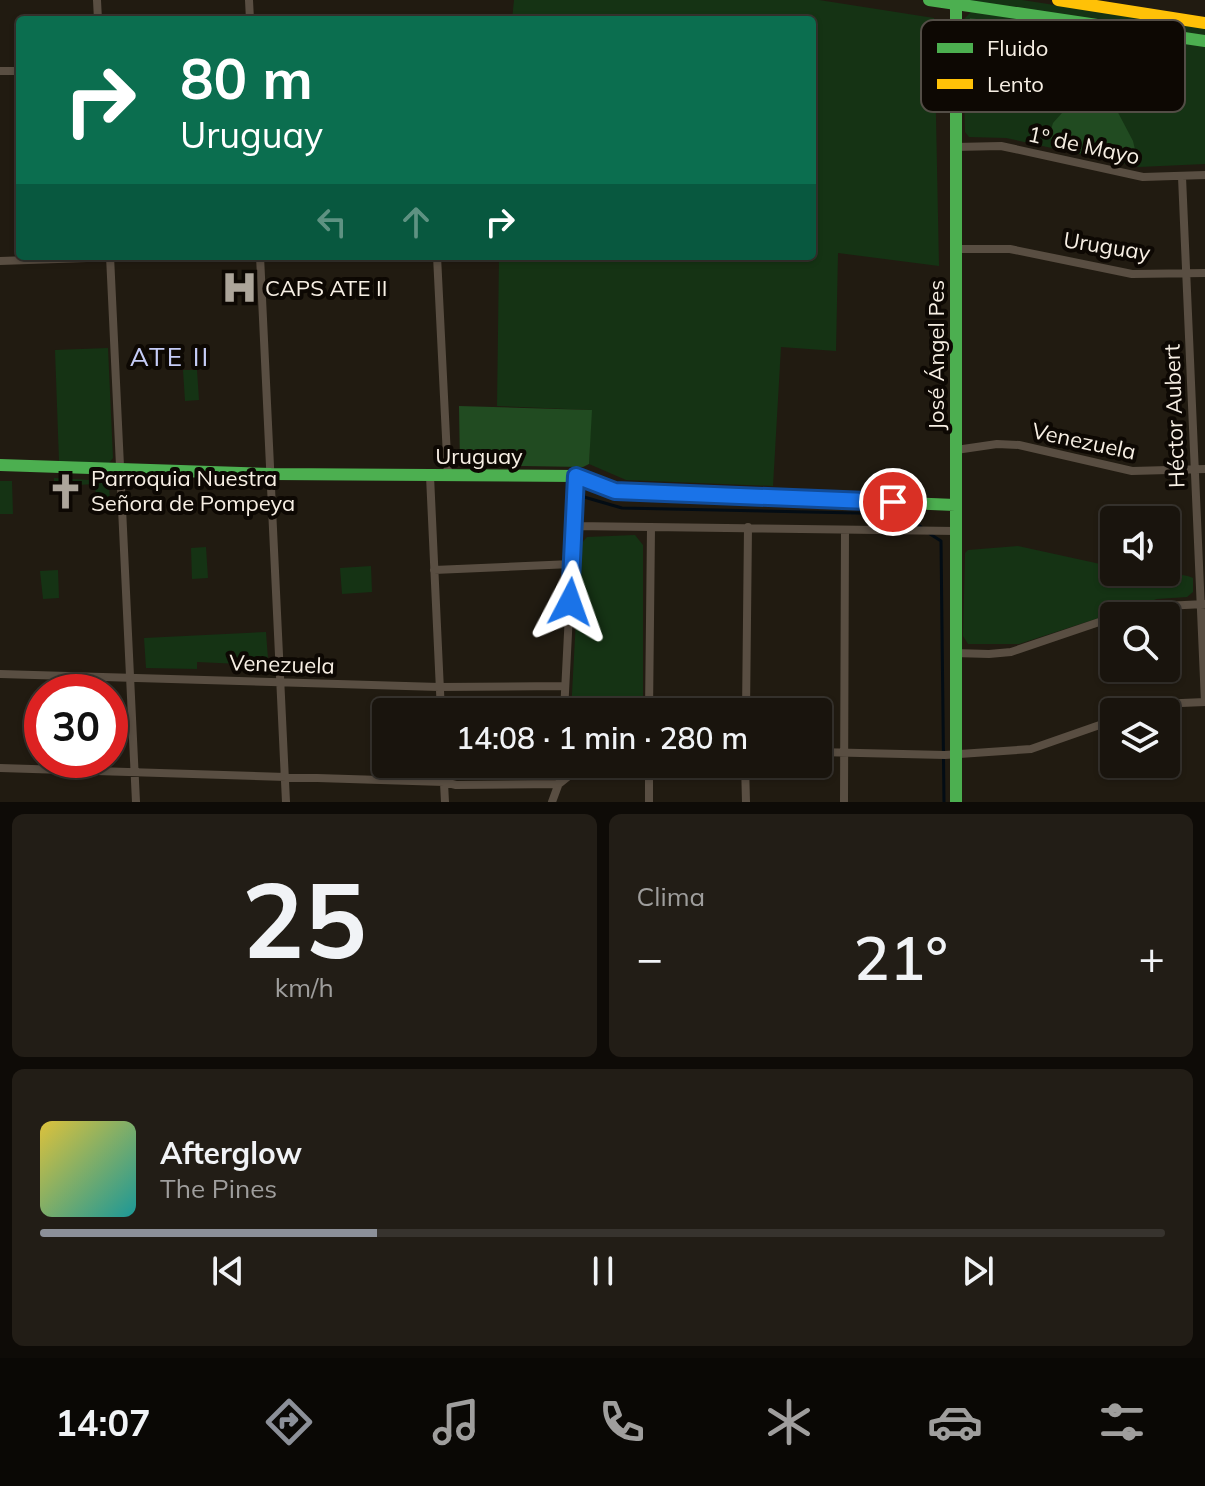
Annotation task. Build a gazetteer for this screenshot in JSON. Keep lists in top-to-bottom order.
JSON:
{
  "streets": {
    "street": [
      "1º de Mayo",
      "Uruguay",
      "José Ángel Pes",
      "Héctor Aubert",
      "Venezuela"
    ]
  },
  "crossings": [
    ["1º de Mayo", "José Ángel Pes"],
    ["1º de Mayo", "Héctor Aubert"],
    ["Uruguay", "José Ángel Pes"],
    ["Uruguay", "Héctor Aubert"],
    ["José Ángel Pes", "Venezuela"],
    ["Héctor Aubert", "Venezuela"]
  ],
  "districts": ["ATE II"],
  "places": {
    "hospital": ["CAPS ATE II"],
    "church": ["Parroquia Nuestra Señora de Pompeya"]
  },
  "legend": ["Fluido", "Lento"],
  "page": {
    "turn": ["80 m", "Uruguay"],
    "limit": "30",
    "trip": "14:08 · 1 min · 280 m",
    "tile": [
      ["25", "km/h"],
      "Clima"
    ],
    "heat": ["−", "21°", "+"],
    "song": ["Afterglow", "The Pines"],
    "tabs": "14:07"
  }
}
